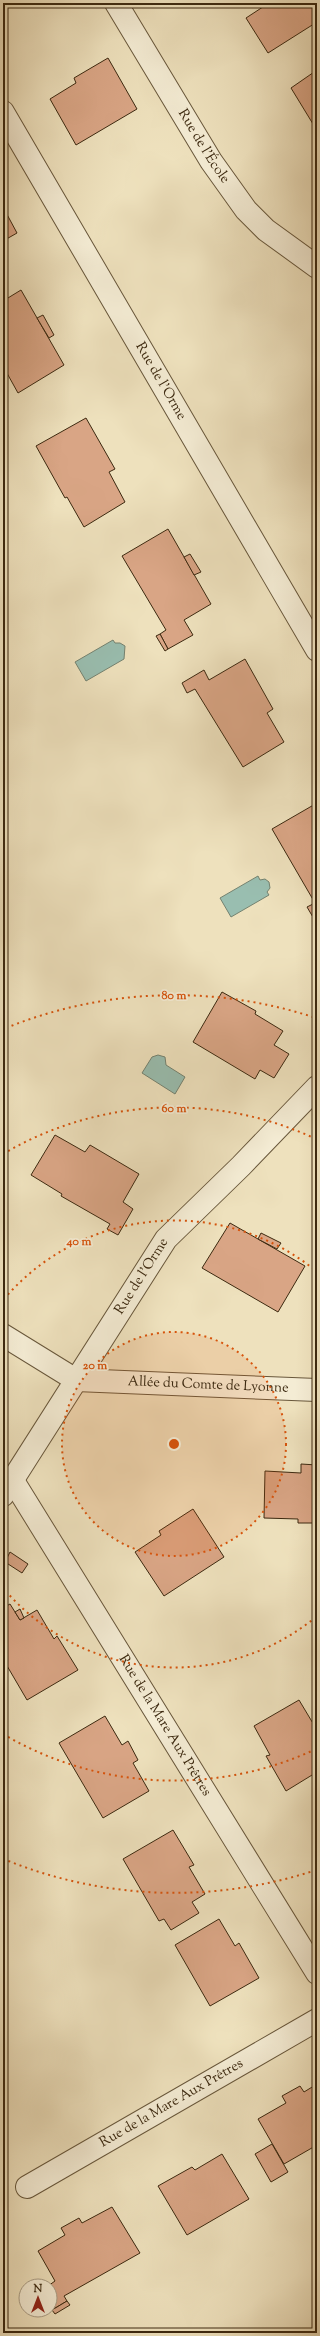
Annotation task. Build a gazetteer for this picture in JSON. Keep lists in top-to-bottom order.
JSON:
{
  "streets": {
    "street": [
      "Rue de l'École",
      "Rue de l'Orme",
      "Allée du Comte de Lyonne",
      "Rue de la Mare Aux Prêtres"
    ]
  },
  "crossings": [
    ["Rue de l'Orme", "Allée du Comte de Lyonne"],
    ["Rue de l'Orme", "Rue de la Mare Aux Prêtres"]
  ],
  "north": "top",
  "rings": [
    "80 m",
    "60 m",
    "40 m",
    "20 m"
  ]
}
